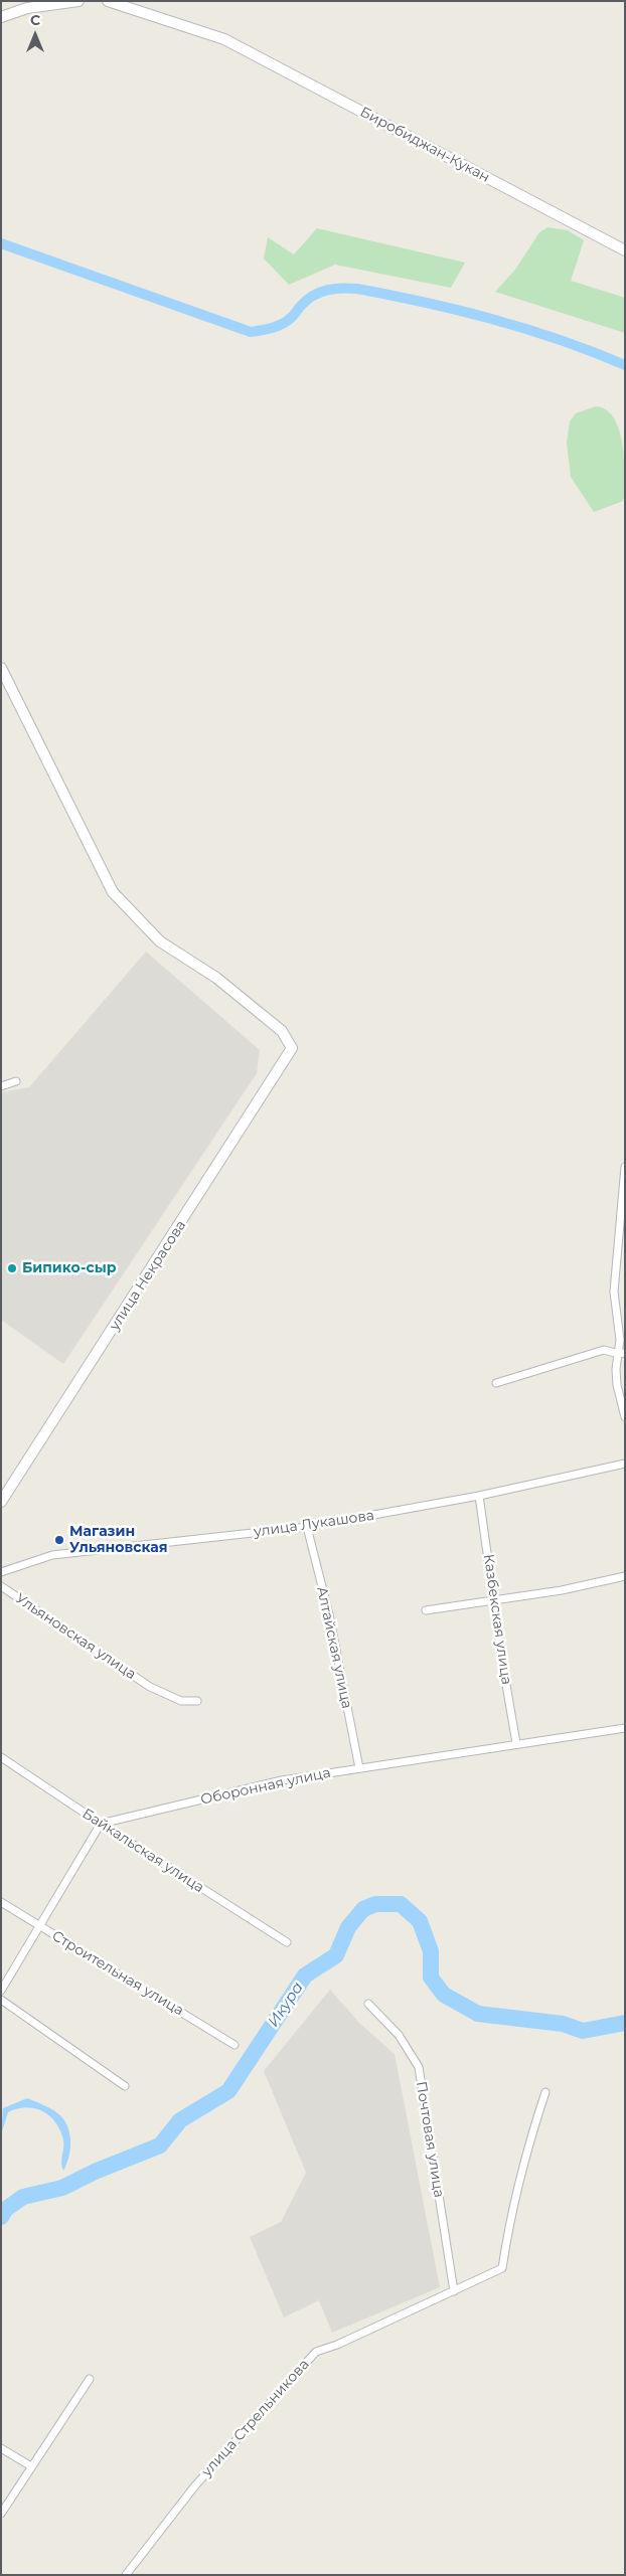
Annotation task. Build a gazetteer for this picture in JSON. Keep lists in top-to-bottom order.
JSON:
{
  "streets": {
    "street": [
      "Биробиджан-Кукан",
      "улица Некрасова",
      "улица Лукашова",
      "Казбекская улица",
      "Ульяновская улица",
      "Алтайская улица",
      "Оборонная улица",
      "Байкальская улица",
      "Строительная улица",
      "Почтовая улица",
      "улица Стрельникова"
    ]
  },
  "crossings": [
    ["улица Лукашова", "Казбекская улица"],
    ["улица Лукашова", "Алтайская улица"],
    ["Казбекская улица", "Оборонная улица"],
    ["Алтайская улица", "Оборонная улица"],
    ["Оборонная улица", "Байкальская улица"],
    ["Почтовая улица", "улица Стрельникова"]
  ],
  "water": ["Икура"],
  "places": ["Бипико-сыр", "Магазин Ульяновская"],
  "north": "top"
}
